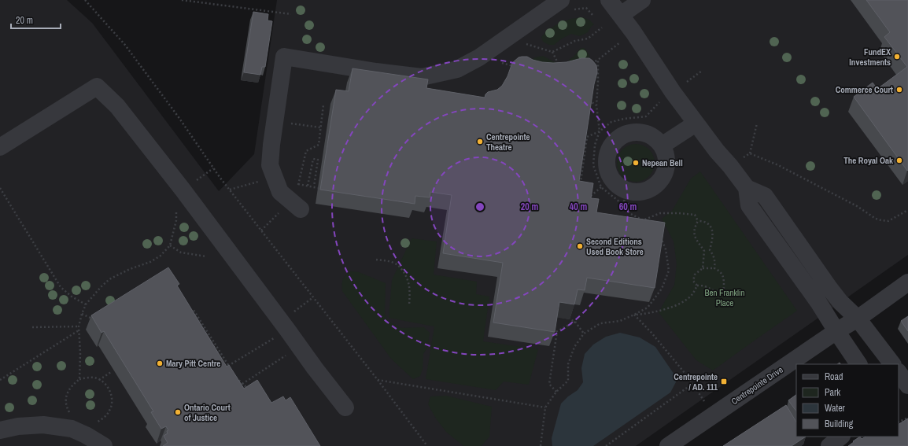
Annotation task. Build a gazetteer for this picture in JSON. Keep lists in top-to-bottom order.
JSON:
{
  "streets": {
    "street": ["Centrepointe Drive"]
  },
  "parks": ["Ben Franklin Place"],
  "places": {
    "other": [
      "FundEX Investments",
      "Commerce Court",
      "Centrepointe Theatre",
      "The Royal Oak",
      "Nepean Bell",
      "Second Editions Used Book Store",
      "Mary Pitt Centre",
      "Ontario Court of Justice"
    ],
    "transit": ["Centrepointe / AD. 111"]
  },
  "legend": [
    "Road",
    "Park",
    "Water",
    "Building"
  ],
  "scale_bar": "20 m",
  "rings": ["20 m", "40 m", "60 m"]
}
